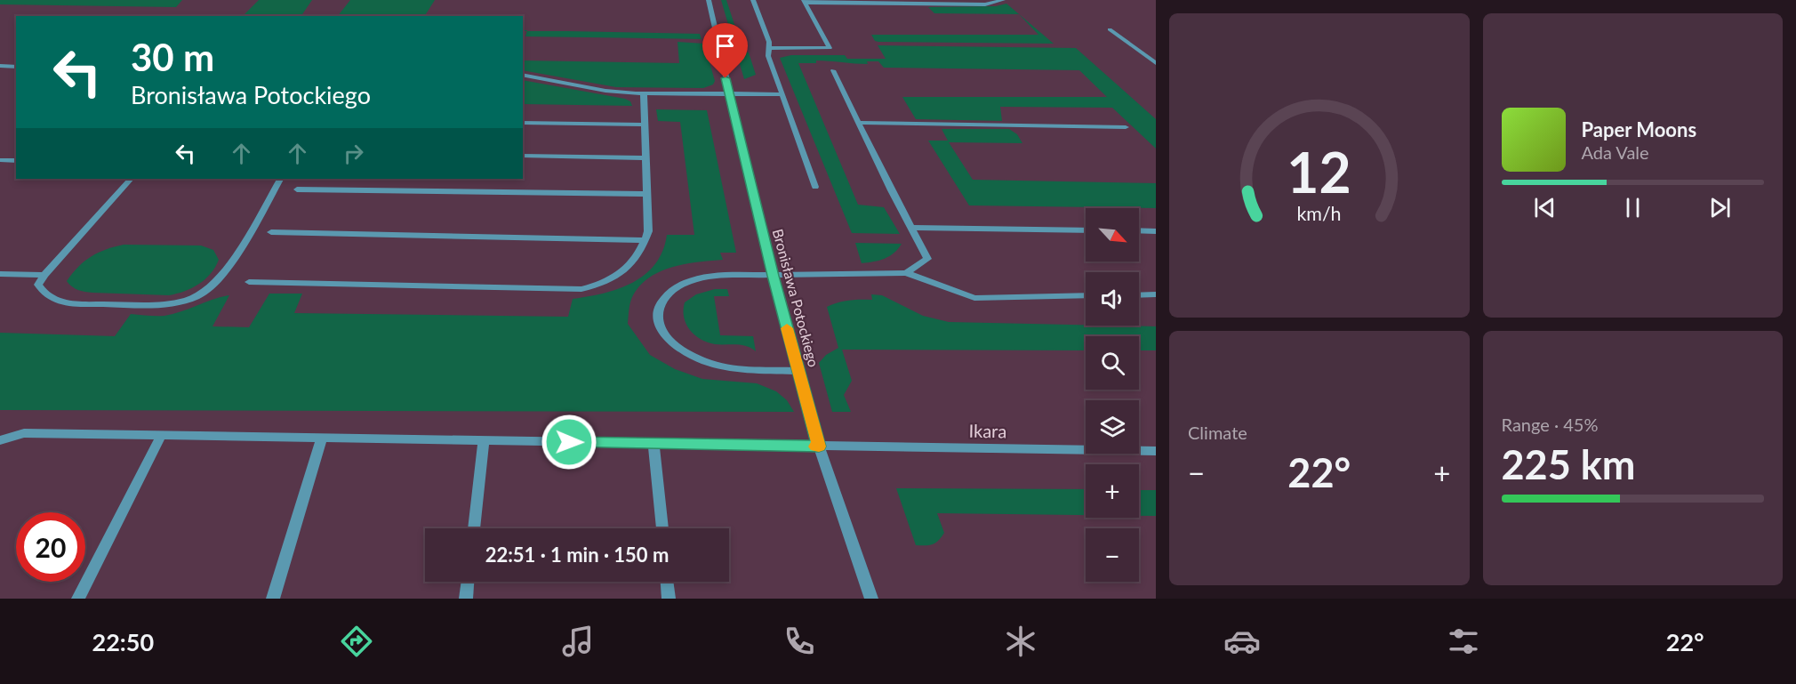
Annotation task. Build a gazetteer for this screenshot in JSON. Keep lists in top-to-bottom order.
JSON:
{
  "streets": {
    "street": ["Bronisława Potockiego", "Ikara"]
  },
  "crossings": [
    ["Bronisława Potockiego", "Ikara"]
  ],
  "north": "bottom right",
  "page": {
    "turn": ["30 m", "Bronisława Potockiego"],
    "song": ["Paper Moons", "Ada Vale"],
    "map_buttons": ["+", "−"],
    "tile": [
      "Climate",
      ["Range · 45%", "225 km"]
    ],
    "heat": ["−", "22°", "+"],
    "limit": "20",
    "trip": "22:51 · 1 min · 150 m",
    "tabs": ["22:50", "22°"],
    "gauge": ["12", "km/h"]
  }
}
